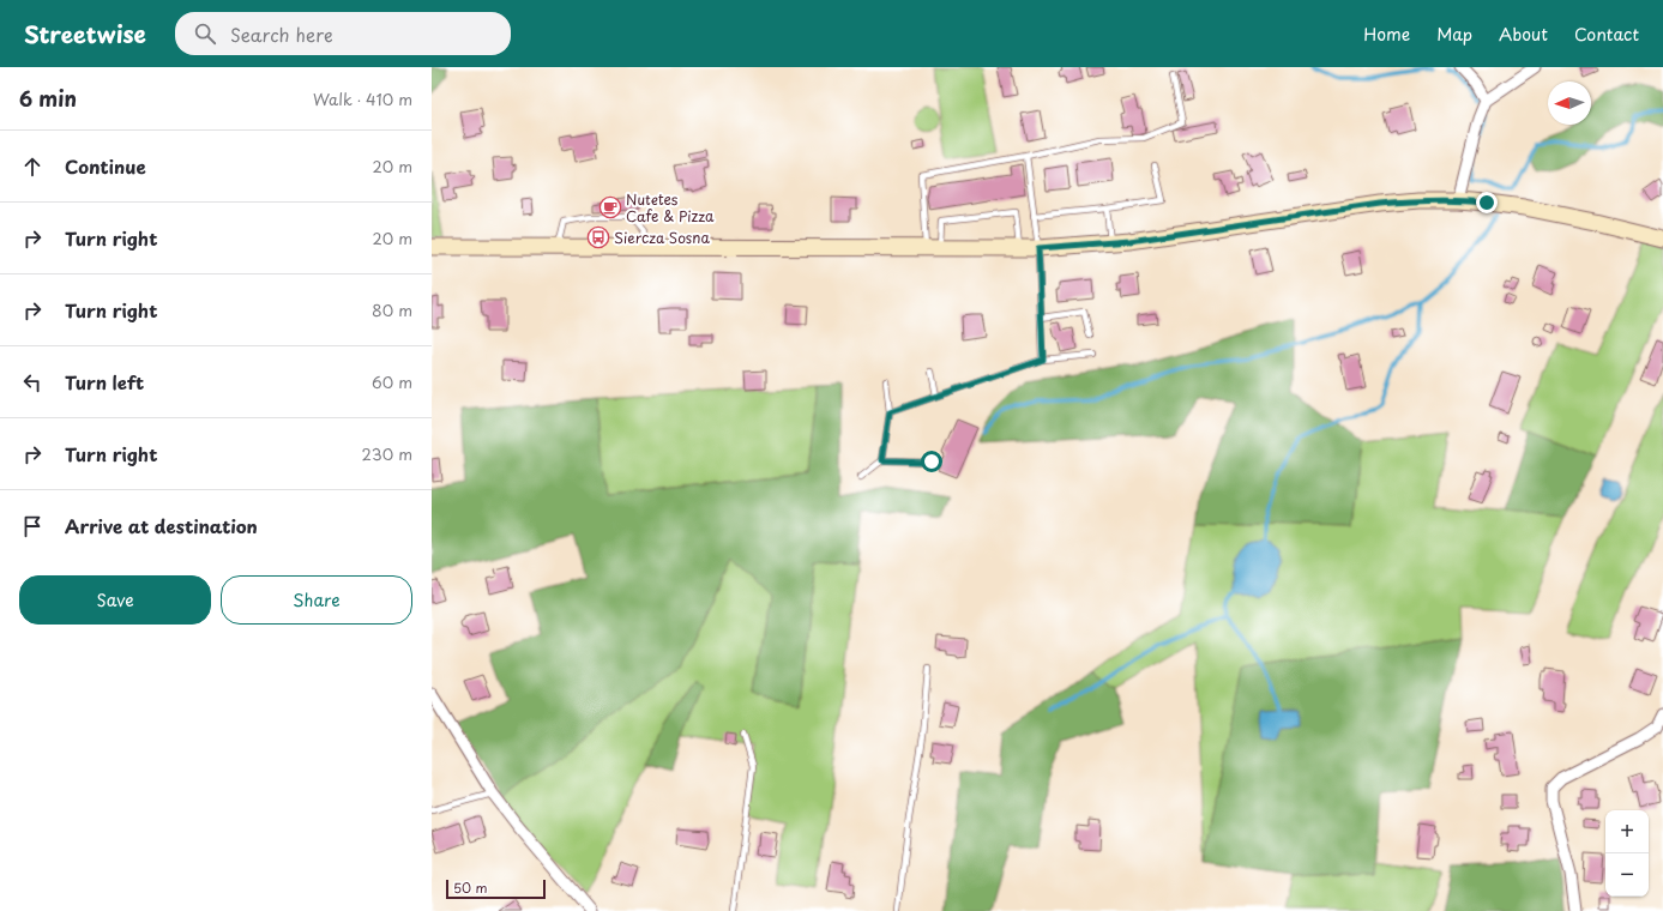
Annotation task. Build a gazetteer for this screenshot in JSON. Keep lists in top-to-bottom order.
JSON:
{
  "places": {
    "cafe": ["Nutetes Cafe & Pizza"],
    "bus stop": ["Siercza Sosna"]
  },
  "scale_bar": "50 m",
  "north": "left",
  "page": {
    "header": "Streetwise",
    "search": "Search here",
    "nav": [
      "Home",
      "Map",
      "About",
      "Contact"
    ],
    "heading": ["6 min", "Walk · 410 m"],
    "list": [
      ["Continue", "20 m"],
      ["Turn right", "20 m"],
      ["Turn right", "80 m"],
      ["Turn left", "60 m"],
      ["Turn right", "230 m"],
      "Arrive at destination"
    ],
    "buttons": ["Save", "Share"],
    "map_buttons": ["+", "−"],
    "scale": "50 m"
  }
}
